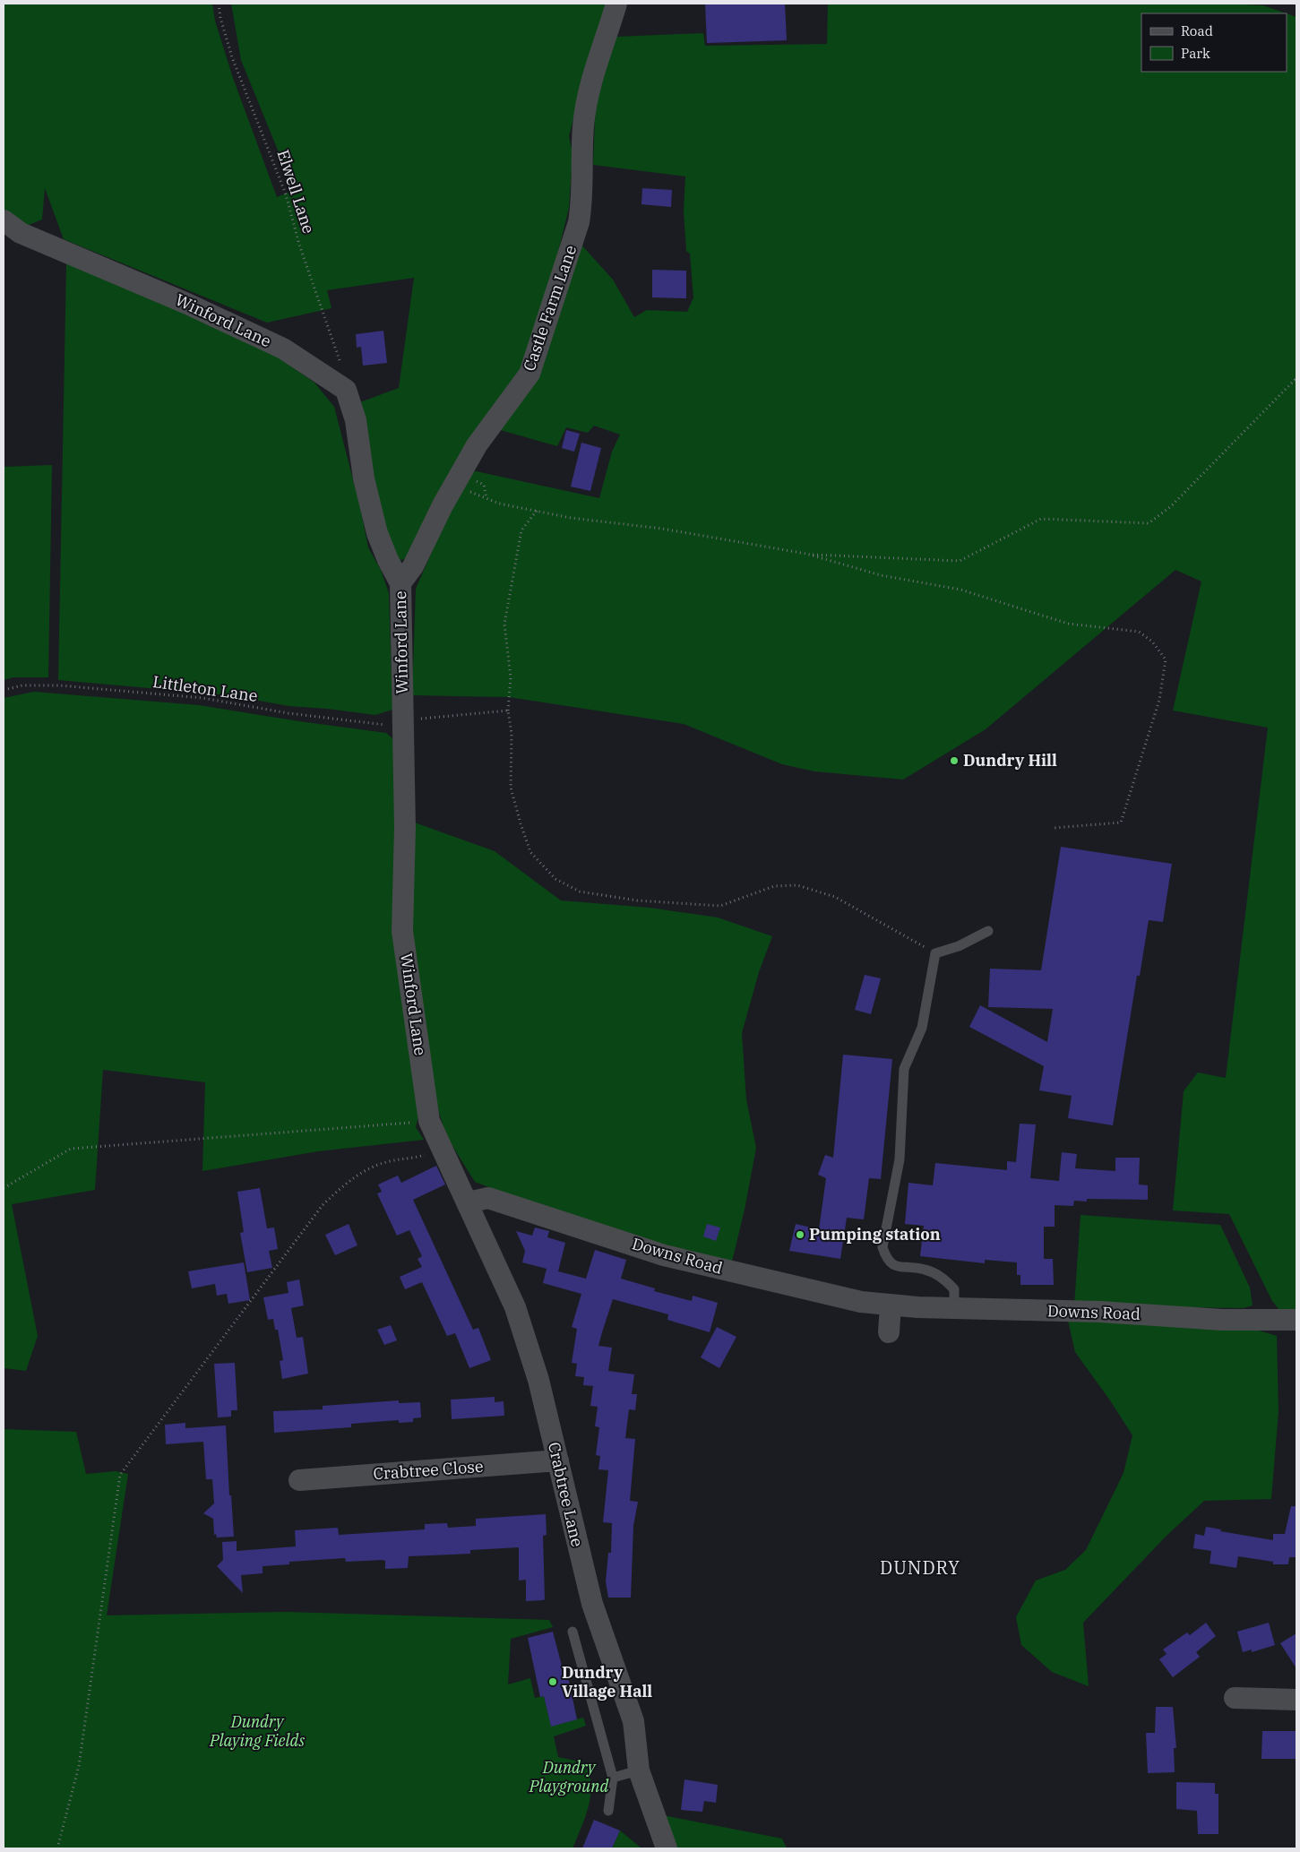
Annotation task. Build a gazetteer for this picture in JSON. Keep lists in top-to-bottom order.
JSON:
{
  "streets": {
    "street": [
      "Castle Farm Lane",
      "Winford Lane",
      "Downs Road",
      "Crabtree Close",
      "Crabtree Lane"
    ],
    "path": ["Elwell Lane", "Littleton Lane"]
  },
  "crossings": [
    ["Elwell Lane", "Winford Lane"],
    ["Castle Farm Lane", "Winford Lane"],
    ["Winford Lane", "Littleton Lane"],
    ["Winford Lane", "Crabtree Lane"],
    ["Downs Road", "Crabtree Lane"],
    ["Crabtree Close", "Crabtree Lane"]
  ],
  "districts": ["DUNDRY"],
  "parks": ["Dundry Playing Fields", "Dundry Playground"],
  "places": ["Dundry Hill", "Pumping station", "Dundry Village Hall"],
  "legend": ["Road", "Park"]
}
